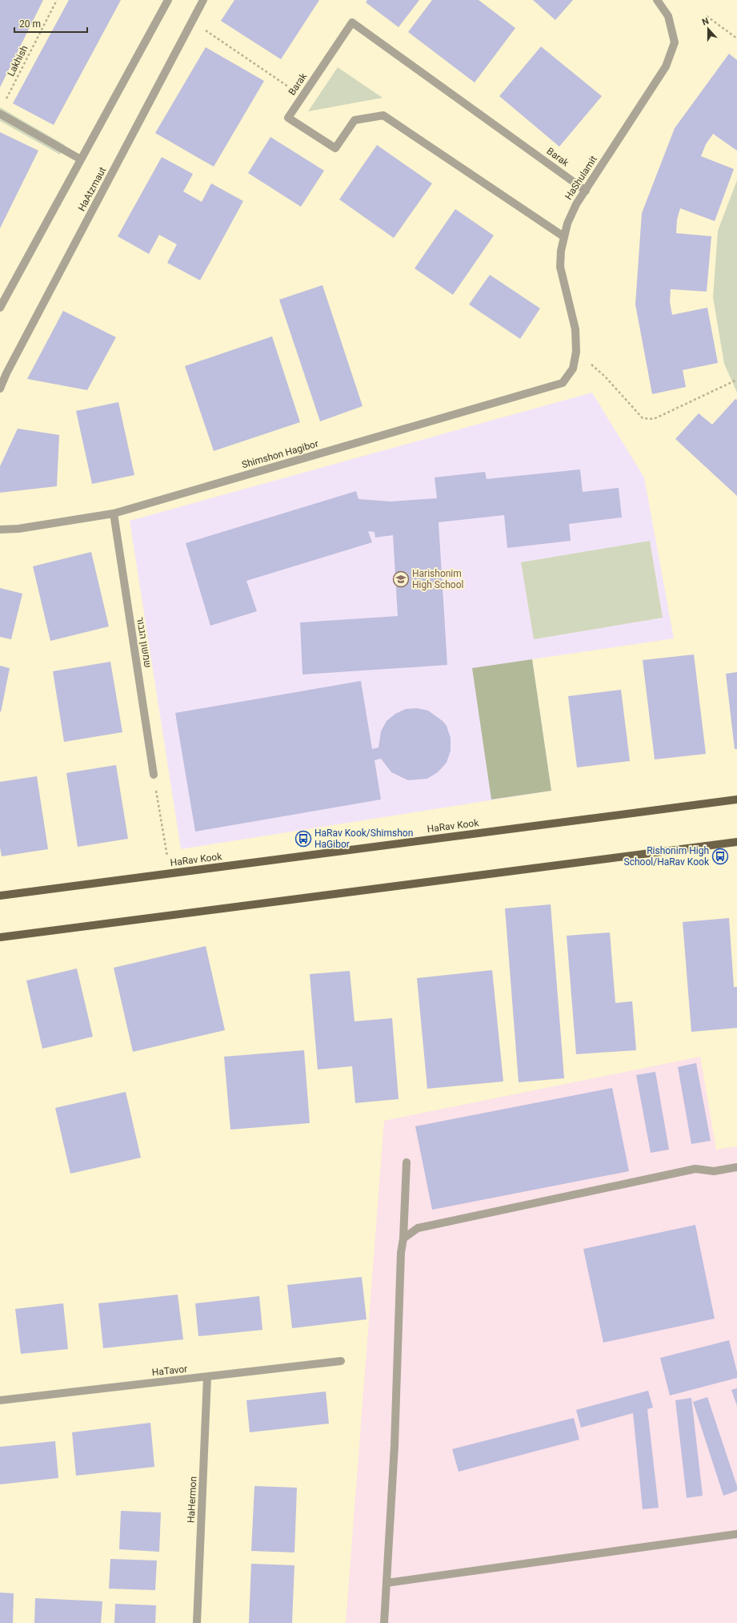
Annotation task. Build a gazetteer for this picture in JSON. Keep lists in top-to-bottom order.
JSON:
{
  "streets": {
    "main road": ["HaRav Kook"],
    "street": [
      "Barak",
      "HaShulamit",
      "HaAtzmaut",
      "Shimshon Hagibor",
      "שמשון הגבור",
      "HaTavor",
      "HaHermon"
    ],
    "path": ["Lakhish"]
  },
  "crossings": [
    ["Barak", "HaShulamit"],
    ["HaShulamit", "Shimshon Hagibor"],
    ["Shimshon Hagibor", "שמשון הגבור"],
    ["HaTavor", "HaHermon"]
  ],
  "places": {
    "school or university": ["Harishonim High School"],
    "bus stop": ["HaRav Kook/Shimshon HaGibor", "Rishonim High School/HaRav Kook"]
  },
  "scale_bar": "20 m",
  "north": "top"
}
